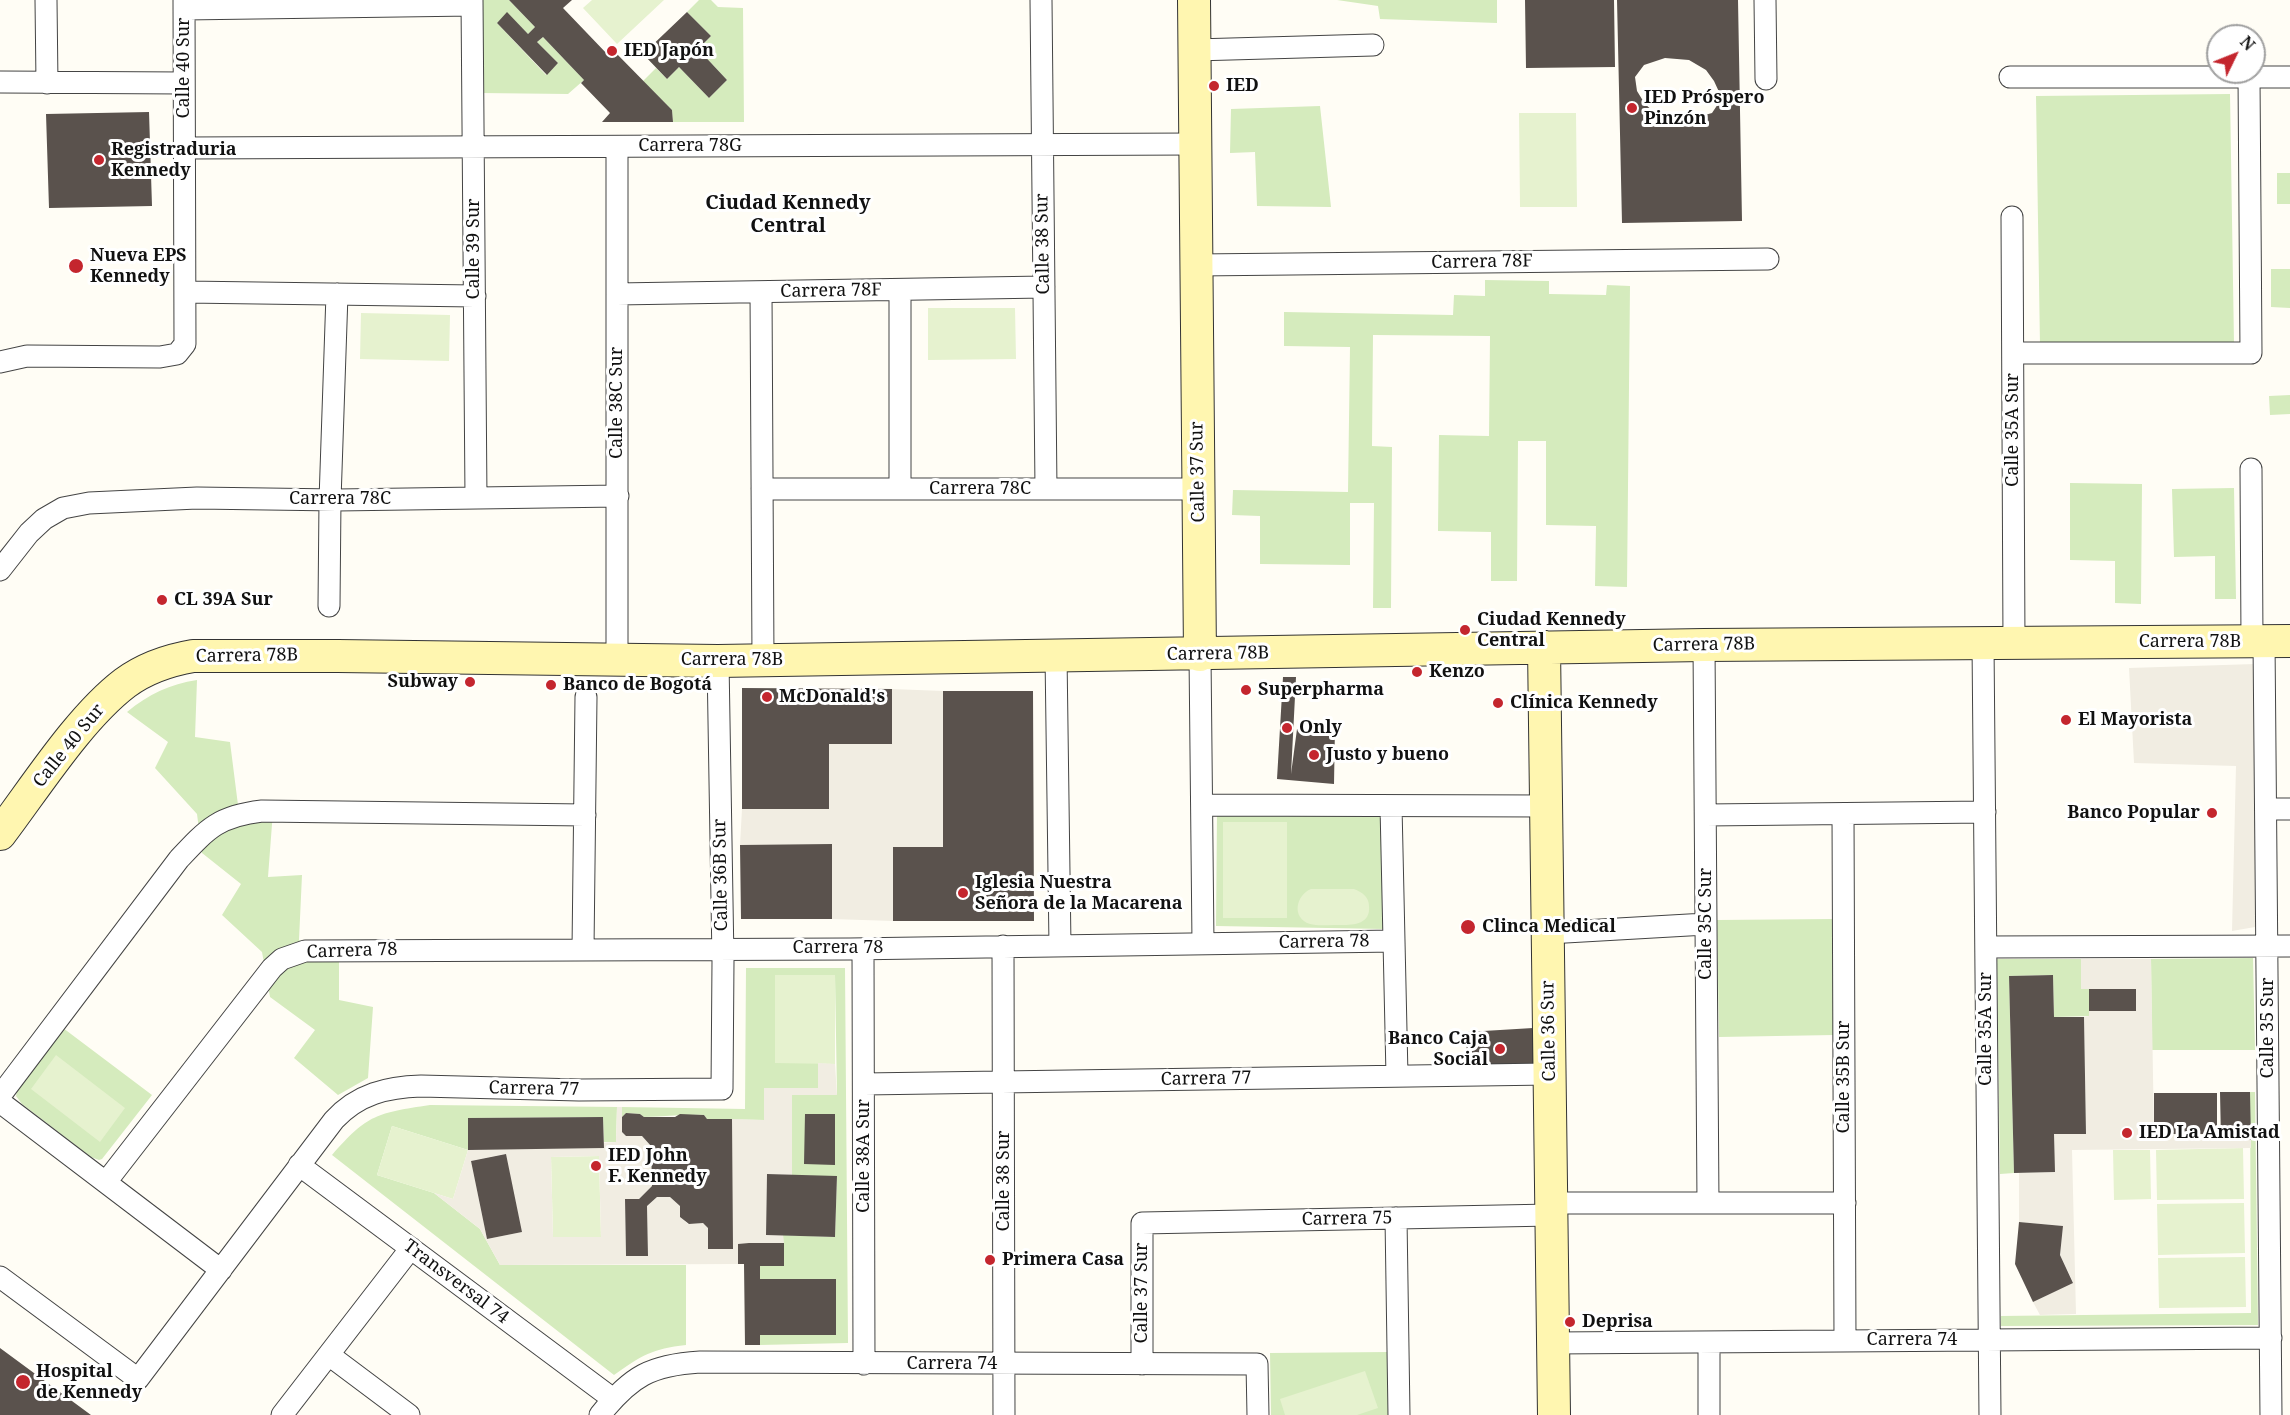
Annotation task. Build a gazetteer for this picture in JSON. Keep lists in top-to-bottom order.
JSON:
{
  "streets": {
    "street": [
      "Calle 40 Sur",
      "Carrera 78G",
      "Calle 38 Sur",
      "Calle 39 Sur",
      "Carrera 78F",
      "Calle 38C Sur",
      "Calle 35A Sur",
      "Calle 37 Sur",
      "Carrera 78C",
      "Carrera 78B",
      "Calle 36B Sur",
      "Calle 35C Sur",
      "Carrera 78",
      "Calle 35 Sur",
      "Calle 36 Sur",
      "Calle 35B Sur",
      "Carrera 77",
      "Calle 38A Sur",
      "Carrera 75",
      "Transversal 74",
      "Carrera 74"
    ]
  },
  "crossings": [
    ["Calle 40 Sur", "Carrera 78G"],
    ["Calle 40 Sur", "Carrera 78B"],
    ["Carrera 78G", "Calle 38 Sur"],
    ["Carrera 78G", "Calle 39 Sur"],
    ["Carrera 78G", "Calle 38C Sur"],
    ["Carrera 78G", "Calle 37 Sur"],
    ["Calle 38 Sur", "Carrera 78F"],
    ["Calle 38 Sur", "Carrera 78C"],
    ["Calle 38 Sur", "Carrera 78"],
    ["Calle 38 Sur", "Carrera 77"],
    ["Calle 38 Sur", "Carrera 74"],
    ["Calle 39 Sur", "Carrera 78C"],
    ["Carrera 78F", "Calle 38C Sur"],
    ["Carrera 78F", "Calle 37 Sur"],
    ["Calle 38C Sur", "Carrera 78C"],
    ["Calle 38C Sur", "Carrera 78B"],
    ["Calle 35A Sur", "Carrera 78B"],
    ["Calle 35A Sur", "Carrera 74"],
    ["Calle 37 Sur", "Carrera 78C"],
    ["Calle 37 Sur", "Carrera 78B"],
    ["Calle 37 Sur", "Carrera 78"],
    ["Calle 37 Sur", "Carrera 75"],
    ["Calle 37 Sur", "Carrera 74"],
    ["Carrera 78B", "Calle 36B Sur"],
    ["Carrera 78B", "Calle 35C Sur"],
    ["Carrera 78B", "Calle 35 Sur"],
    ["Carrera 78B", "Calle 36 Sur"],
    ["Calle 36B Sur", "Carrera 78"],
    ["Calle 36B Sur", "Carrera 77"],
    ["Calle 35C Sur", "Carrera 75"],
    ["Carrera 78", "Calle 38A Sur"],
    ["Calle 35 Sur", "Carrera 74"],
    ["Calle 36 Sur", "Carrera 77"],
    ["Calle 36 Sur", "Carrera 75"],
    ["Calle 36 Sur", "Carrera 74"],
    ["Calle 35B Sur", "Carrera 75"],
    ["Calle 35B Sur", "Carrera 74"],
    ["Carrera 77", "Calle 38A Sur"],
    ["Carrera 77", "Transversal 74"],
    ["Calle 38A Sur", "Carrera 74"],
    ["Transversal 74", "Carrera 74"]
  ],
  "districts": ["Ciudad Kennedy Central"],
  "places": [
    "IED Japón",
    "IED",
    "IED Próspero Pinzón",
    "Registraduria Kennedy",
    "Nueva EPS Kennedy",
    "CL 39A Sur",
    "Ciudad Kennedy Central",
    "Kenzo",
    "Subway",
    "Banco de Bogotá",
    "Superpharma",
    "McDonald's",
    "Clínica Kennedy",
    "El Mayorista",
    "Only",
    "Justo y bueno",
    "Banco Popular",
    "Iglesia Nuestra Señora de la Macarena",
    "Clinca Medical",
    "Banco Caja Social",
    "IED La Amistad",
    "IED John F. Kennedy",
    "Primera Casa",
    "Deprisa",
    "Hospital de Kennedy"
  ],
  "north": "top right"
}
